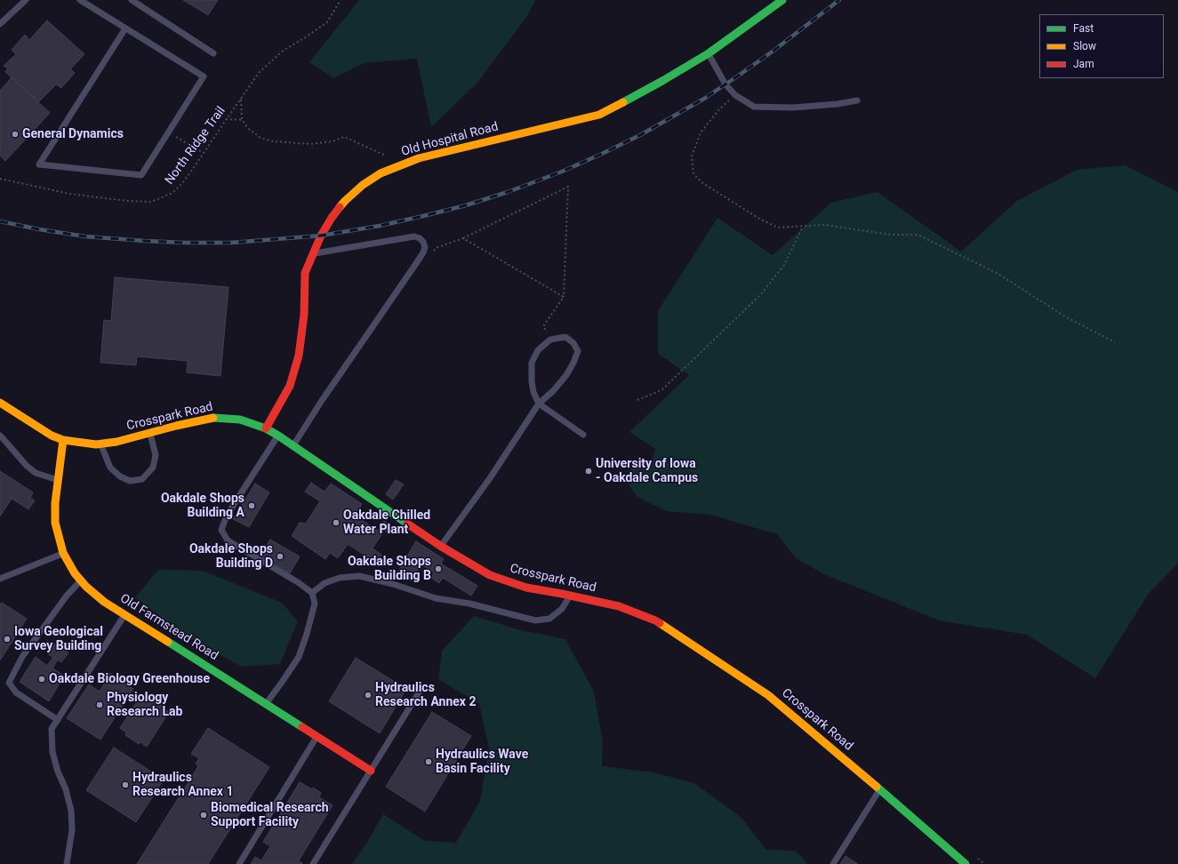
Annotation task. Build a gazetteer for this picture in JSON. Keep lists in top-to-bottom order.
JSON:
{
  "streets": {
    "street": ["Old Hospital Road", "Crosspark Road", "Old Farmstead Road"],
    "path": ["North Ridge Trail"]
  },
  "crossings": [
    ["Old Hospital Road", "Crosspark Road"],
    ["Crosspark Road", "Old Farmstead Road"]
  ],
  "places": [
    "General Dynamics",
    "University of Iowa - Oakdale Campus",
    "Oakdale Shops Building A",
    "Oakdale Chilled Water Plant",
    "Oakdale Shops Building D",
    "Oakdale Shops Building B",
    "Iowa Geological Survey Building",
    "Oakdale Biology Greenhouse",
    "Hydraulics Research Annex 2",
    "Physiology Research Lab",
    "Hydraulics Wave Basin Facility",
    "Hydraulics Research Annex 1",
    "Biomedical Research Support Facility"
  ],
  "legend": ["Fast", "Slow", "Jam"]
}
